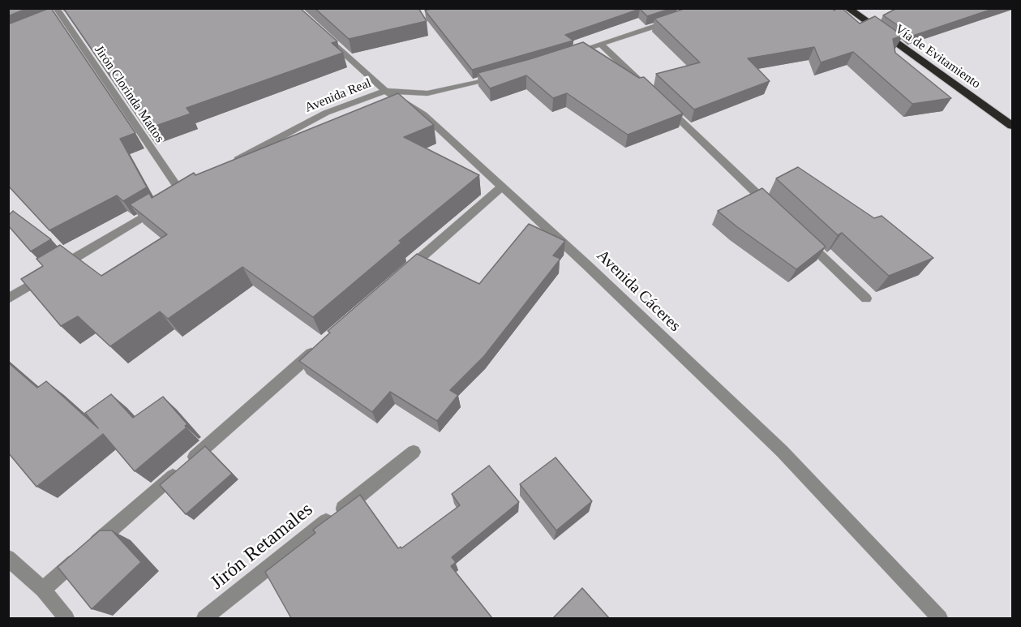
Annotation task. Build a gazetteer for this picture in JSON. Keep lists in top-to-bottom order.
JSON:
{
  "streets": {
    "highway": ["Vía de Evitamiento"],
    "street": [
      "Jirón Clorinda Mattos",
      "Avenida Real",
      "Avenida Cáceres",
      "Jirón Retamales"
    ]
  },
  "crossings": [
    ["Avenida Real", "Avenida Cáceres"]
  ]
}
